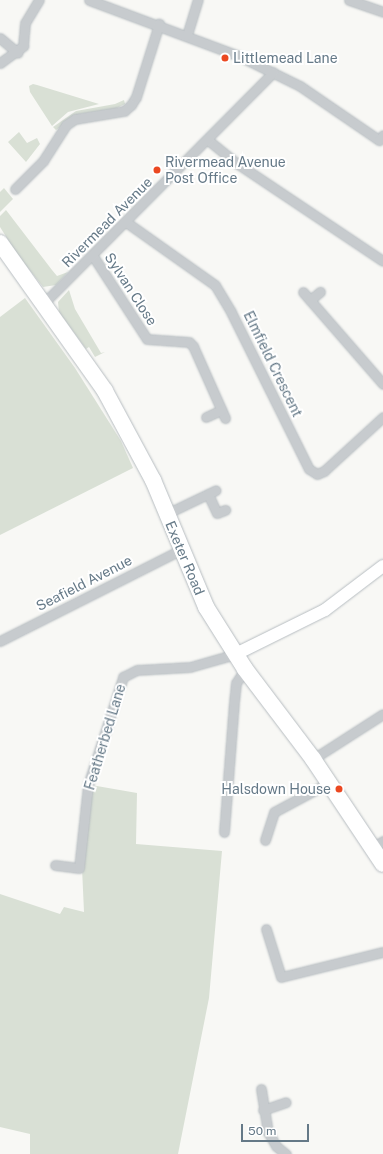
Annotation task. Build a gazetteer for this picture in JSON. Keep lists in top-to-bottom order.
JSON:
{
  "streets": {
    "highway": ["Exeter Road"],
    "street": [
      "Rivermead Avenue",
      "Sylvan Close",
      "Elmfield Crescent",
      "Seafield Avenue",
      "Featherbed Lane"
    ]
  },
  "crossings": [
    ["Rivermead Avenue", "Sylvan Close"],
    ["Rivermead Avenue", "Elmfield Crescent"],
    ["Rivermead Avenue", "Exeter Road"],
    ["Exeter Road", "Seafield Avenue"],
    ["Exeter Road", "Featherbed Lane"]
  ],
  "places": ["Littlemead Lane", "Rivermead Avenue Post Office", "Halsdown House"],
  "scale_bar": "50 m"
}
